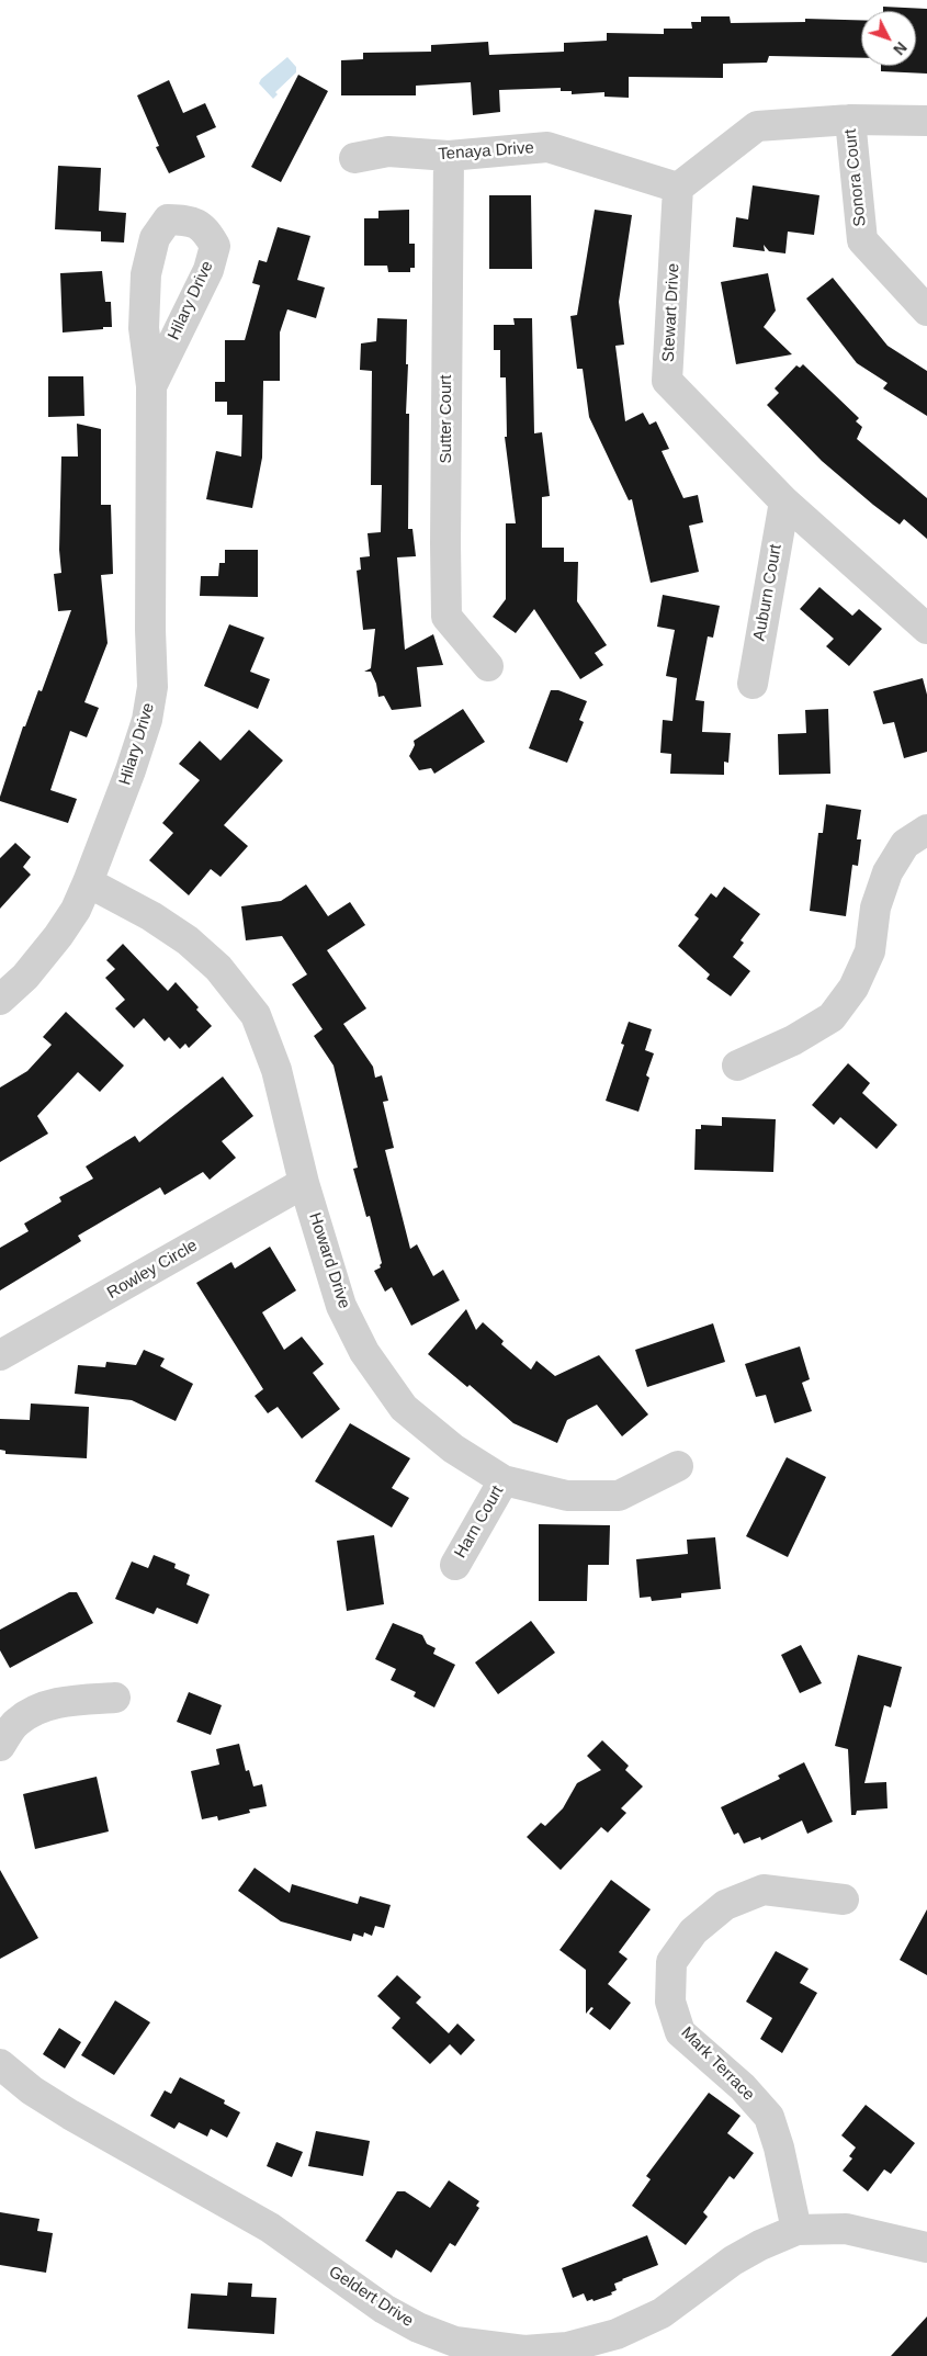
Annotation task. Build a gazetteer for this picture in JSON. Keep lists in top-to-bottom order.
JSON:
{
  "streets": {
    "street": [
      "Tenaya Drive",
      "Sonora Court",
      "Hilary Drive",
      "Stewart Drive",
      "Sutter Court",
      "Auburn Court",
      "Howard Drive",
      "Rowley Circle",
      "Harn Court",
      "Mark Terrace",
      "Geldert Drive"
    ]
  },
  "crossings": [
    ["Tenaya Drive", "Stewart Drive"],
    ["Tenaya Drive", "Sutter Court"],
    ["Hilary Drive", "Howard Drive"],
    ["Stewart Drive", "Auburn Court"],
    ["Howard Drive", "Rowley Circle"],
    ["Howard Drive", "Harn Court"],
    ["Mark Terrace", "Geldert Drive"]
  ],
  "north": "bottom right"
}
